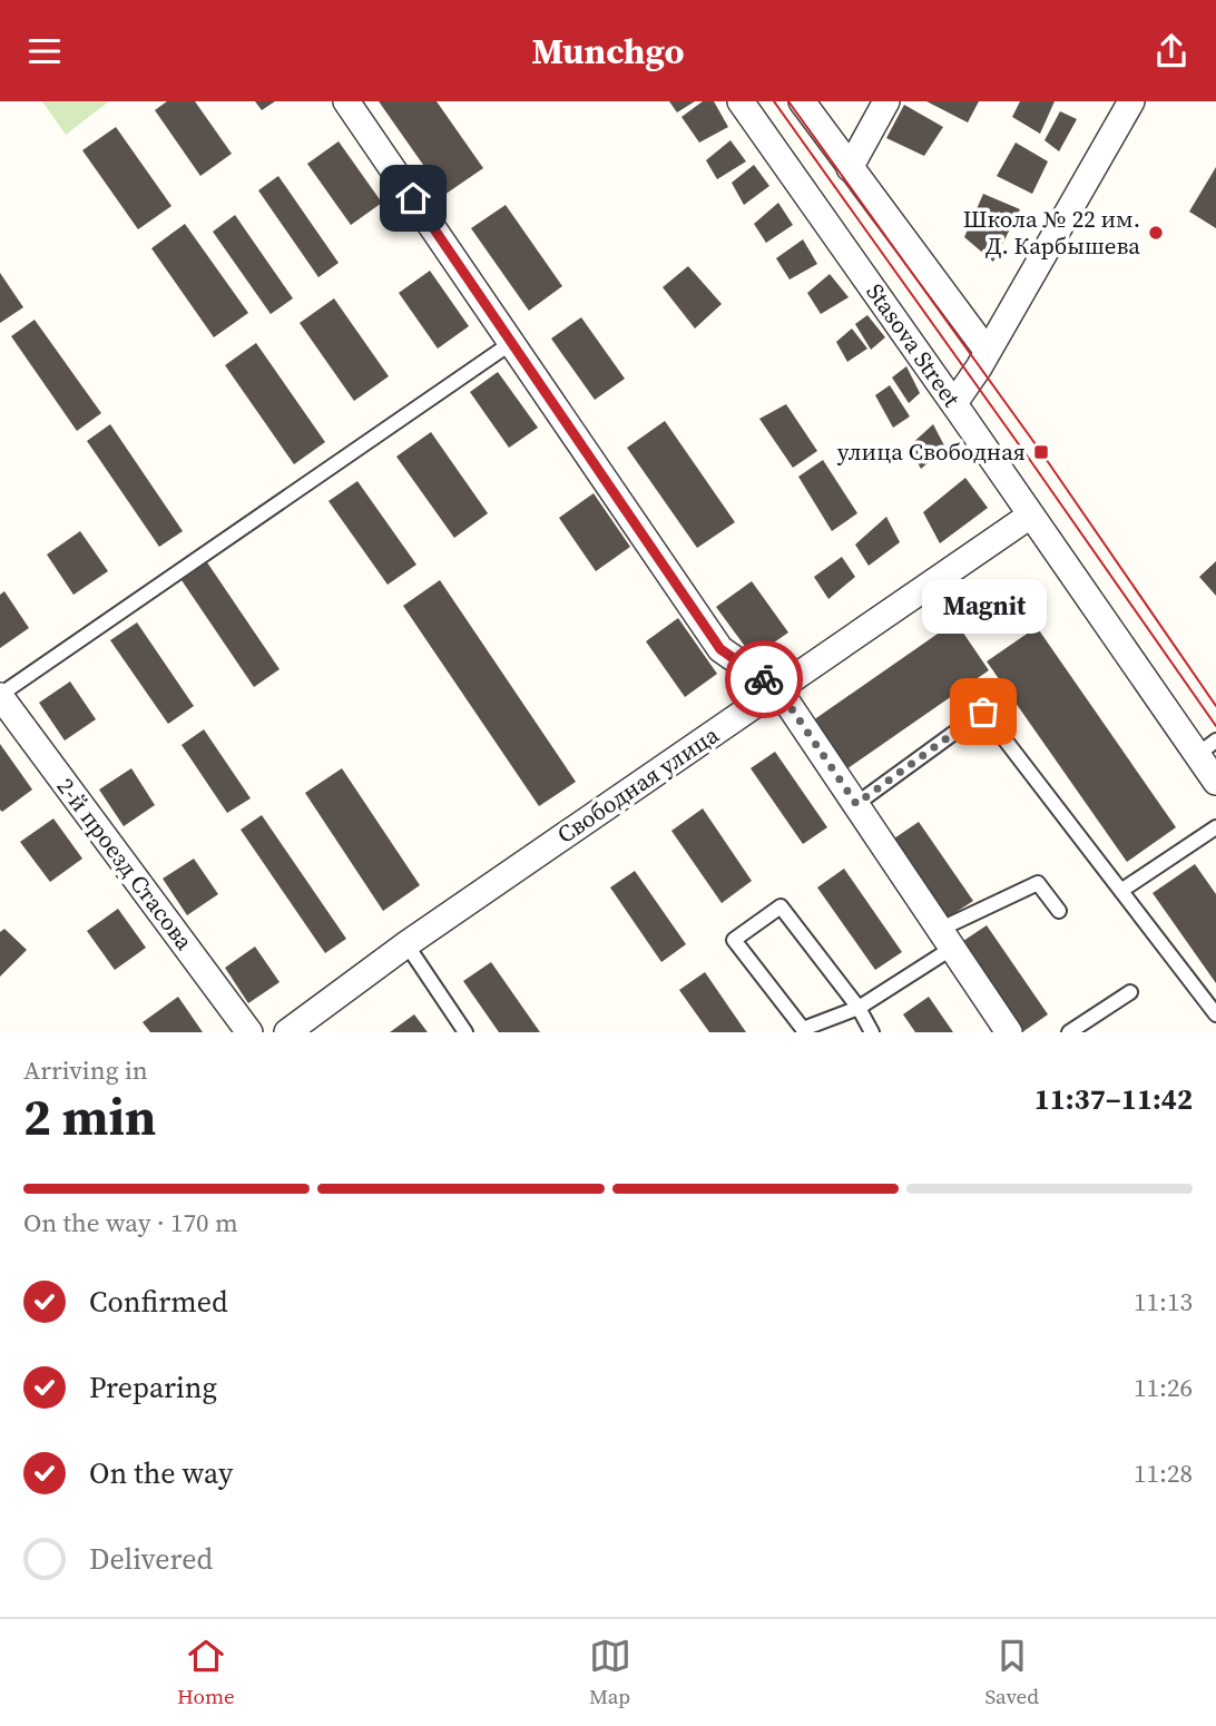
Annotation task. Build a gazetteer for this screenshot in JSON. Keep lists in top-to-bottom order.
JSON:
{
  "streets": {
    "street": ["Stasova Street", "Свободная улица", "2-й проезд Стасова"]
  },
  "crossings": [
    ["Stasova Street", "Свободная улица"]
  ],
  "places": {
    "other": ["Школа № 22 им. Д. Карбышева", "Magnit"],
    "transit": ["улица Свободная"]
  },
  "page": {
    "header": "Munchgo",
    "bubble": "Magnit",
    "heading": ["2 min", "Arriving in", "11:37–11:42"],
    "bar": "On the way · 170 m",
    "list": [
      ["Confirmed", "11:13"],
      ["Preparing", "11:26"],
      ["On the way", "11:28"],
      "Delivered"
    ],
    "tabs": ["Home", "Map", "Saved"]
  }
}
